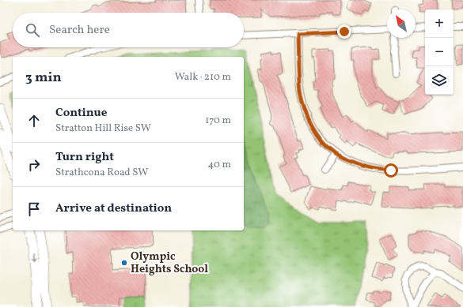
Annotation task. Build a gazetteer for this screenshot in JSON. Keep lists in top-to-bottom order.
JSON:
{
  "places": ["Olympic Heights School"],
  "north": "top left",
  "page": {
    "map_buttons": ["+", "−"],
    "search": "Search here",
    "heading": ["3 min", "Walk · 210 m"],
    "list": [
      ["Continue", "Stratton Hill Rise SW", "170 m"],
      ["Turn right", "Strathcona Road SW", "40 m"],
      "Arrive at destination"
    ]
  }
}
